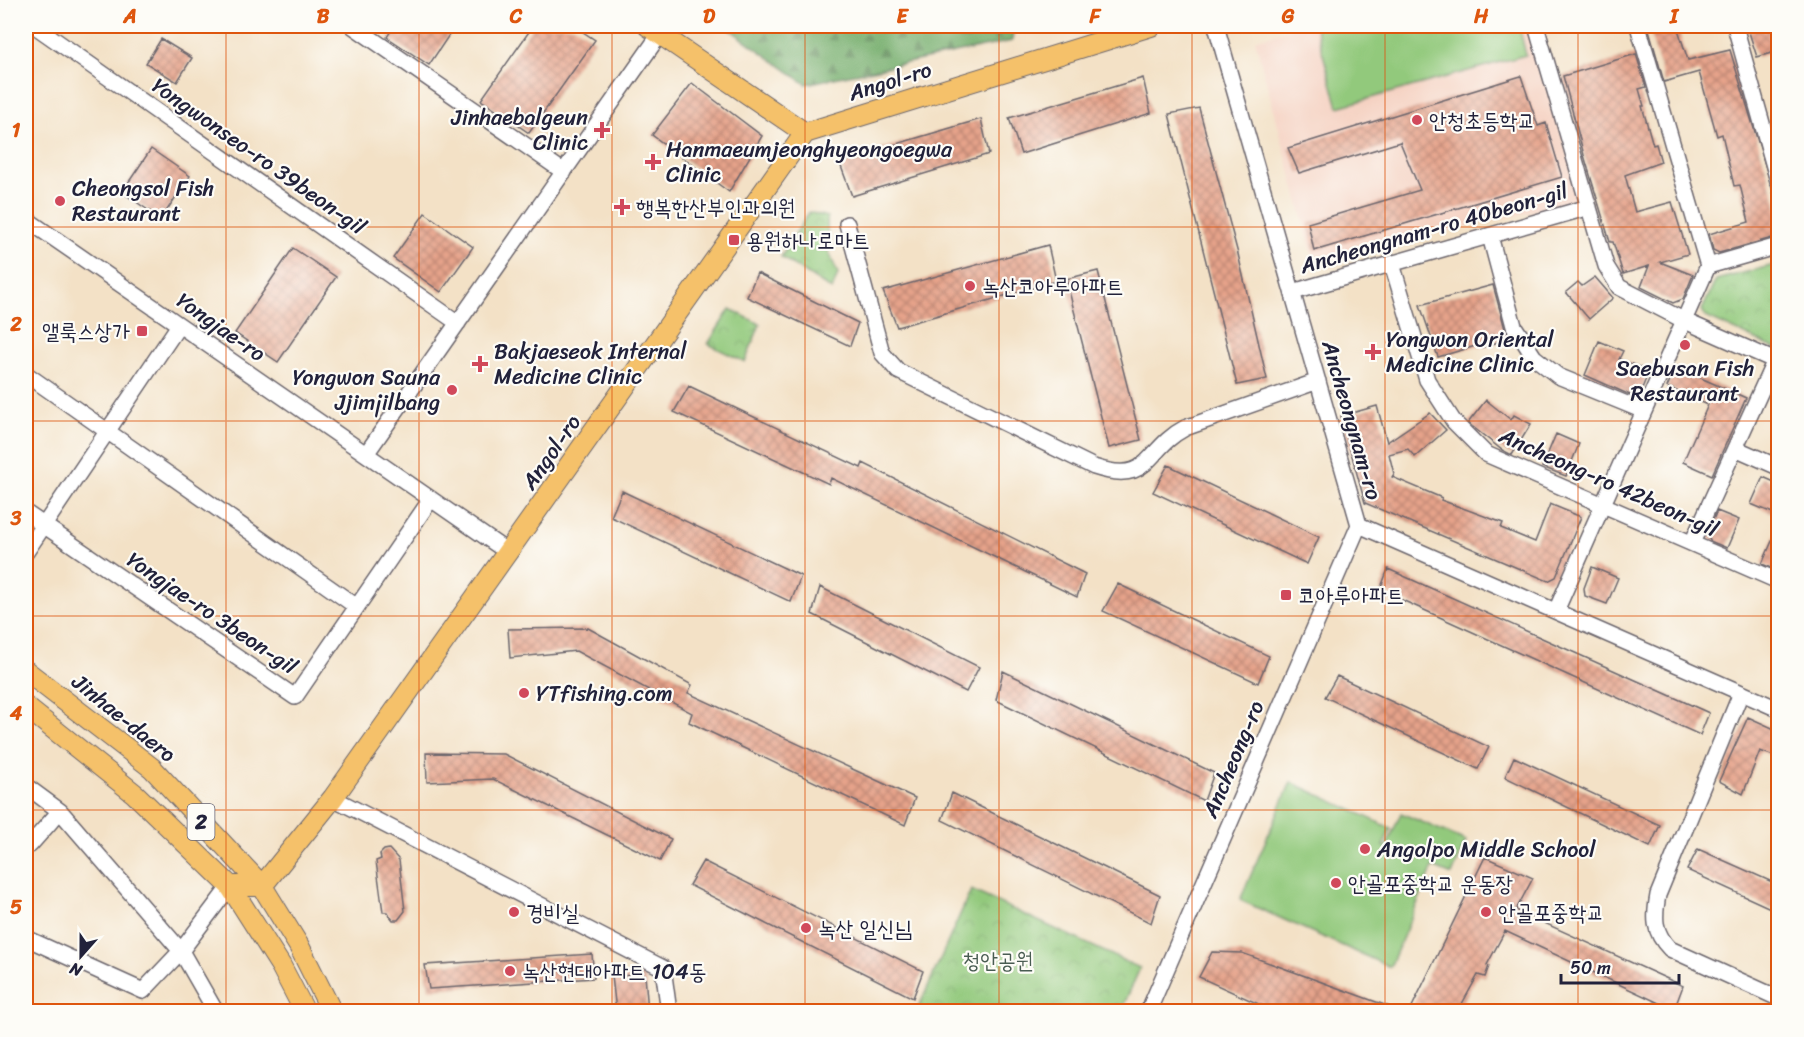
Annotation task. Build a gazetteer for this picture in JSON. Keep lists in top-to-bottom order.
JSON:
{
  "streets": {
    "main road": ["Angol-ro", "Jinhae-daero", "2"],
    "street": [
      "Yongwonseo-ro 39beon-gil",
      "Ancheongnam-ro 40beon-gil",
      "Yongjae-ro",
      "Ancheongnam-ro",
      "Ancheong-ro 42beon-gil",
      "Yongjae-ro 3beon-gil",
      "Ancheong-ro"
    ]
  },
  "crossings": [
    ["Angol-ro", "Yongjae-ro"],
    ["Angol-ro", "Jinhae-daero"],
    ["Ancheongnam-ro 40beon-gil", "Ancheongnam-ro"],
    ["Ancheongnam-ro 40beon-gil", "Ancheong-ro 42beon-gil"],
    ["Yongjae-ro", "Yongjae-ro 3beon-gil"],
    ["Ancheongnam-ro", "Ancheong-ro"]
  ],
  "parks": ["청안공원"],
  "places": {
    "other": [
      "안청초등학교",
      "Cheongsol Fish Restaurant",
      "녹산코아루아파트",
      "Saebusan Fish Restaurant",
      "Yongwon Sauna Jjimjilbang",
      "YTfishing.com",
      "Angolpo Middle School",
      "안골포중학교 운동장",
      "경비실",
      "안골포중학교",
      "녹산 일신님",
      "녹산현대아파트 104동"
    ],
    "health": [
      "Jinhaebalgeun Clinic",
      "Hanmaeumjeonghyeongoegwa Clinic",
      "행복한산부인과의원",
      "Yongwon Oriental Medicine Clinic",
      "Bakjaeseok Internal Medicine Clinic"
    ],
    "transit": ["용원하나로마트", "앨룩스상가", "코아루아파트"]
  },
  "scale_bar": "50 m",
  "north": "bottom",
  "grid": {
    "columns": [
      "A",
      "B",
      "C",
      "D",
      "E",
      "F",
      "G",
      "H",
      "I"
    ],
    "rows": [
      "1",
      "2",
      "3",
      "4",
      "5"
    ]
  }
}
